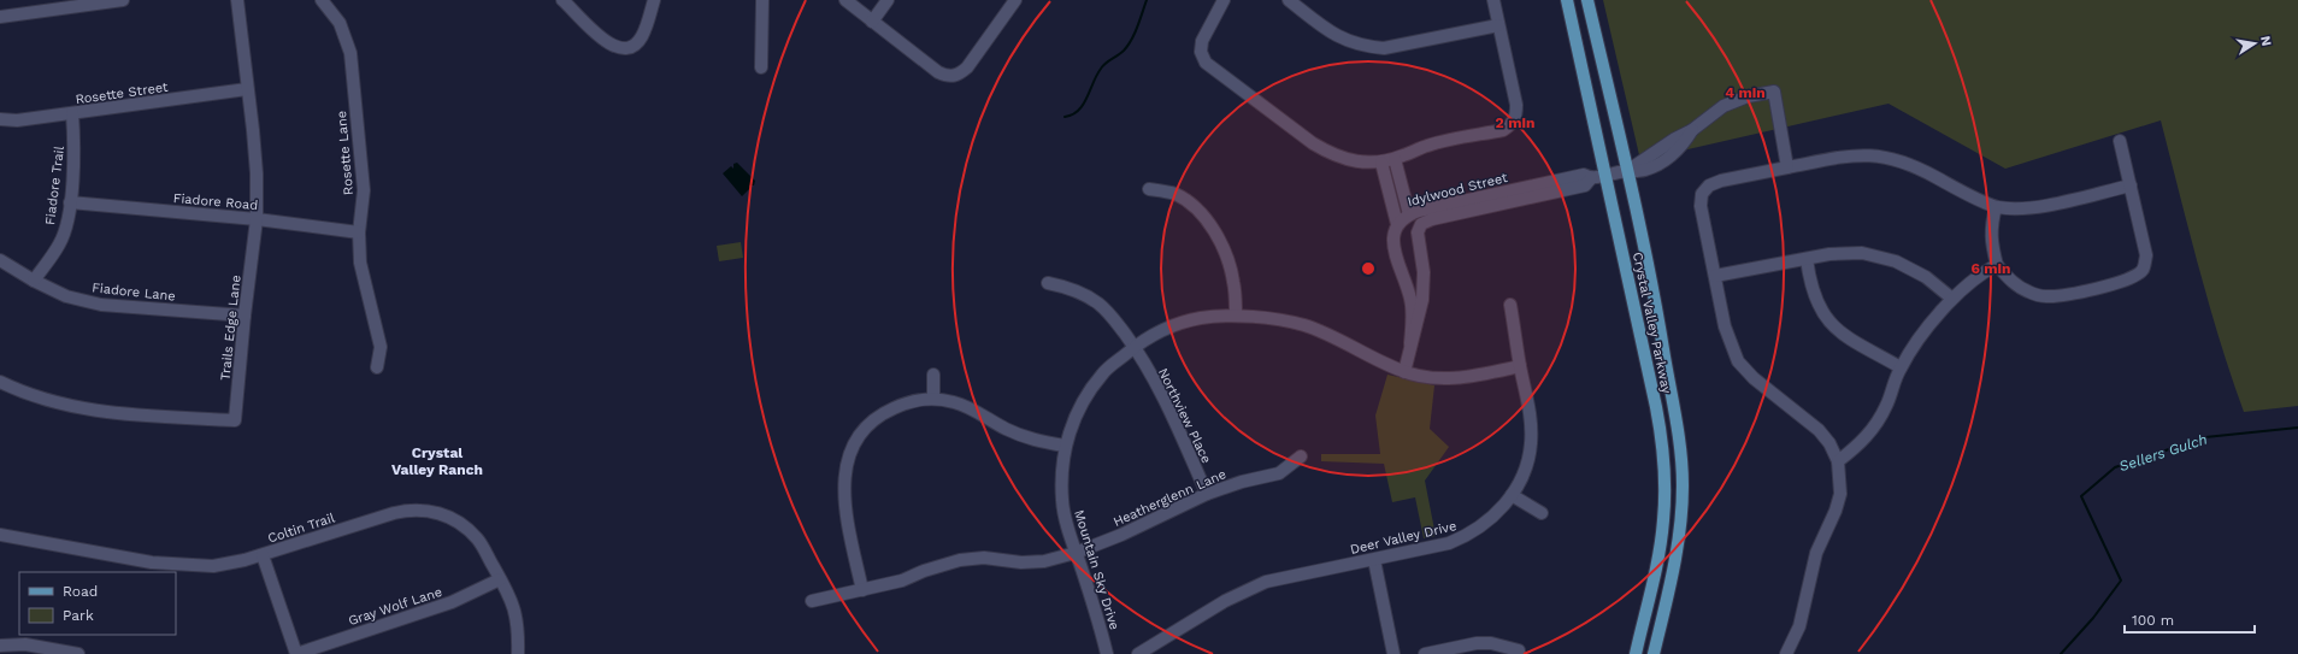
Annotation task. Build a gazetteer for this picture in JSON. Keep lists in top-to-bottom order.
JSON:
{
  "streets": {
    "main road": ["Crystal Valley Parkway"],
    "street": [
      "Rosette Street",
      "Rosette Lane",
      "Fiadore Trail",
      "Idylwood Street",
      "Fiadore Road",
      "Fiadore Lane",
      "Trails Edge Lane",
      "Northview Place",
      "Heatherglenn Lane",
      "Coltin Trail",
      "Deer Valley Drive",
      "Mountain Sky Drive",
      "Gray Wolf Lane"
    ]
  },
  "crossings": [
    ["Rosette Street", "Fiadore Trail"],
    ["Rosette Street", "Trails Edge Lane"],
    ["Rosette Lane", "Fiadore Road"],
    ["Fiadore Trail", "Fiadore Road"],
    ["Fiadore Trail", "Fiadore Lane"],
    ["Idylwood Street", "Crystal Valley Parkway"],
    ["Idylwood Street", "Mountain Sky Drive"],
    ["Fiadore Road", "Trails Edge Lane"],
    ["Fiadore Lane", "Trails Edge Lane"],
    ["Northview Place", "Heatherglenn Lane"],
    ["Northview Place", "Mountain Sky Drive"],
    ["Heatherglenn Lane", "Mountain Sky Drive"],
    ["Coltin Trail", "Gray Wolf Lane"],
    ["Deer Valley Drive", "Mountain Sky Drive"]
  ],
  "districts": ["Crystal Valley Ranch"],
  "water": ["Sellers Gulch"],
  "legend": ["Road", "Park"],
  "scale_bar": "100 m",
  "north": "right",
  "rings": ["4 min", "2 min", "6 min"]
}
